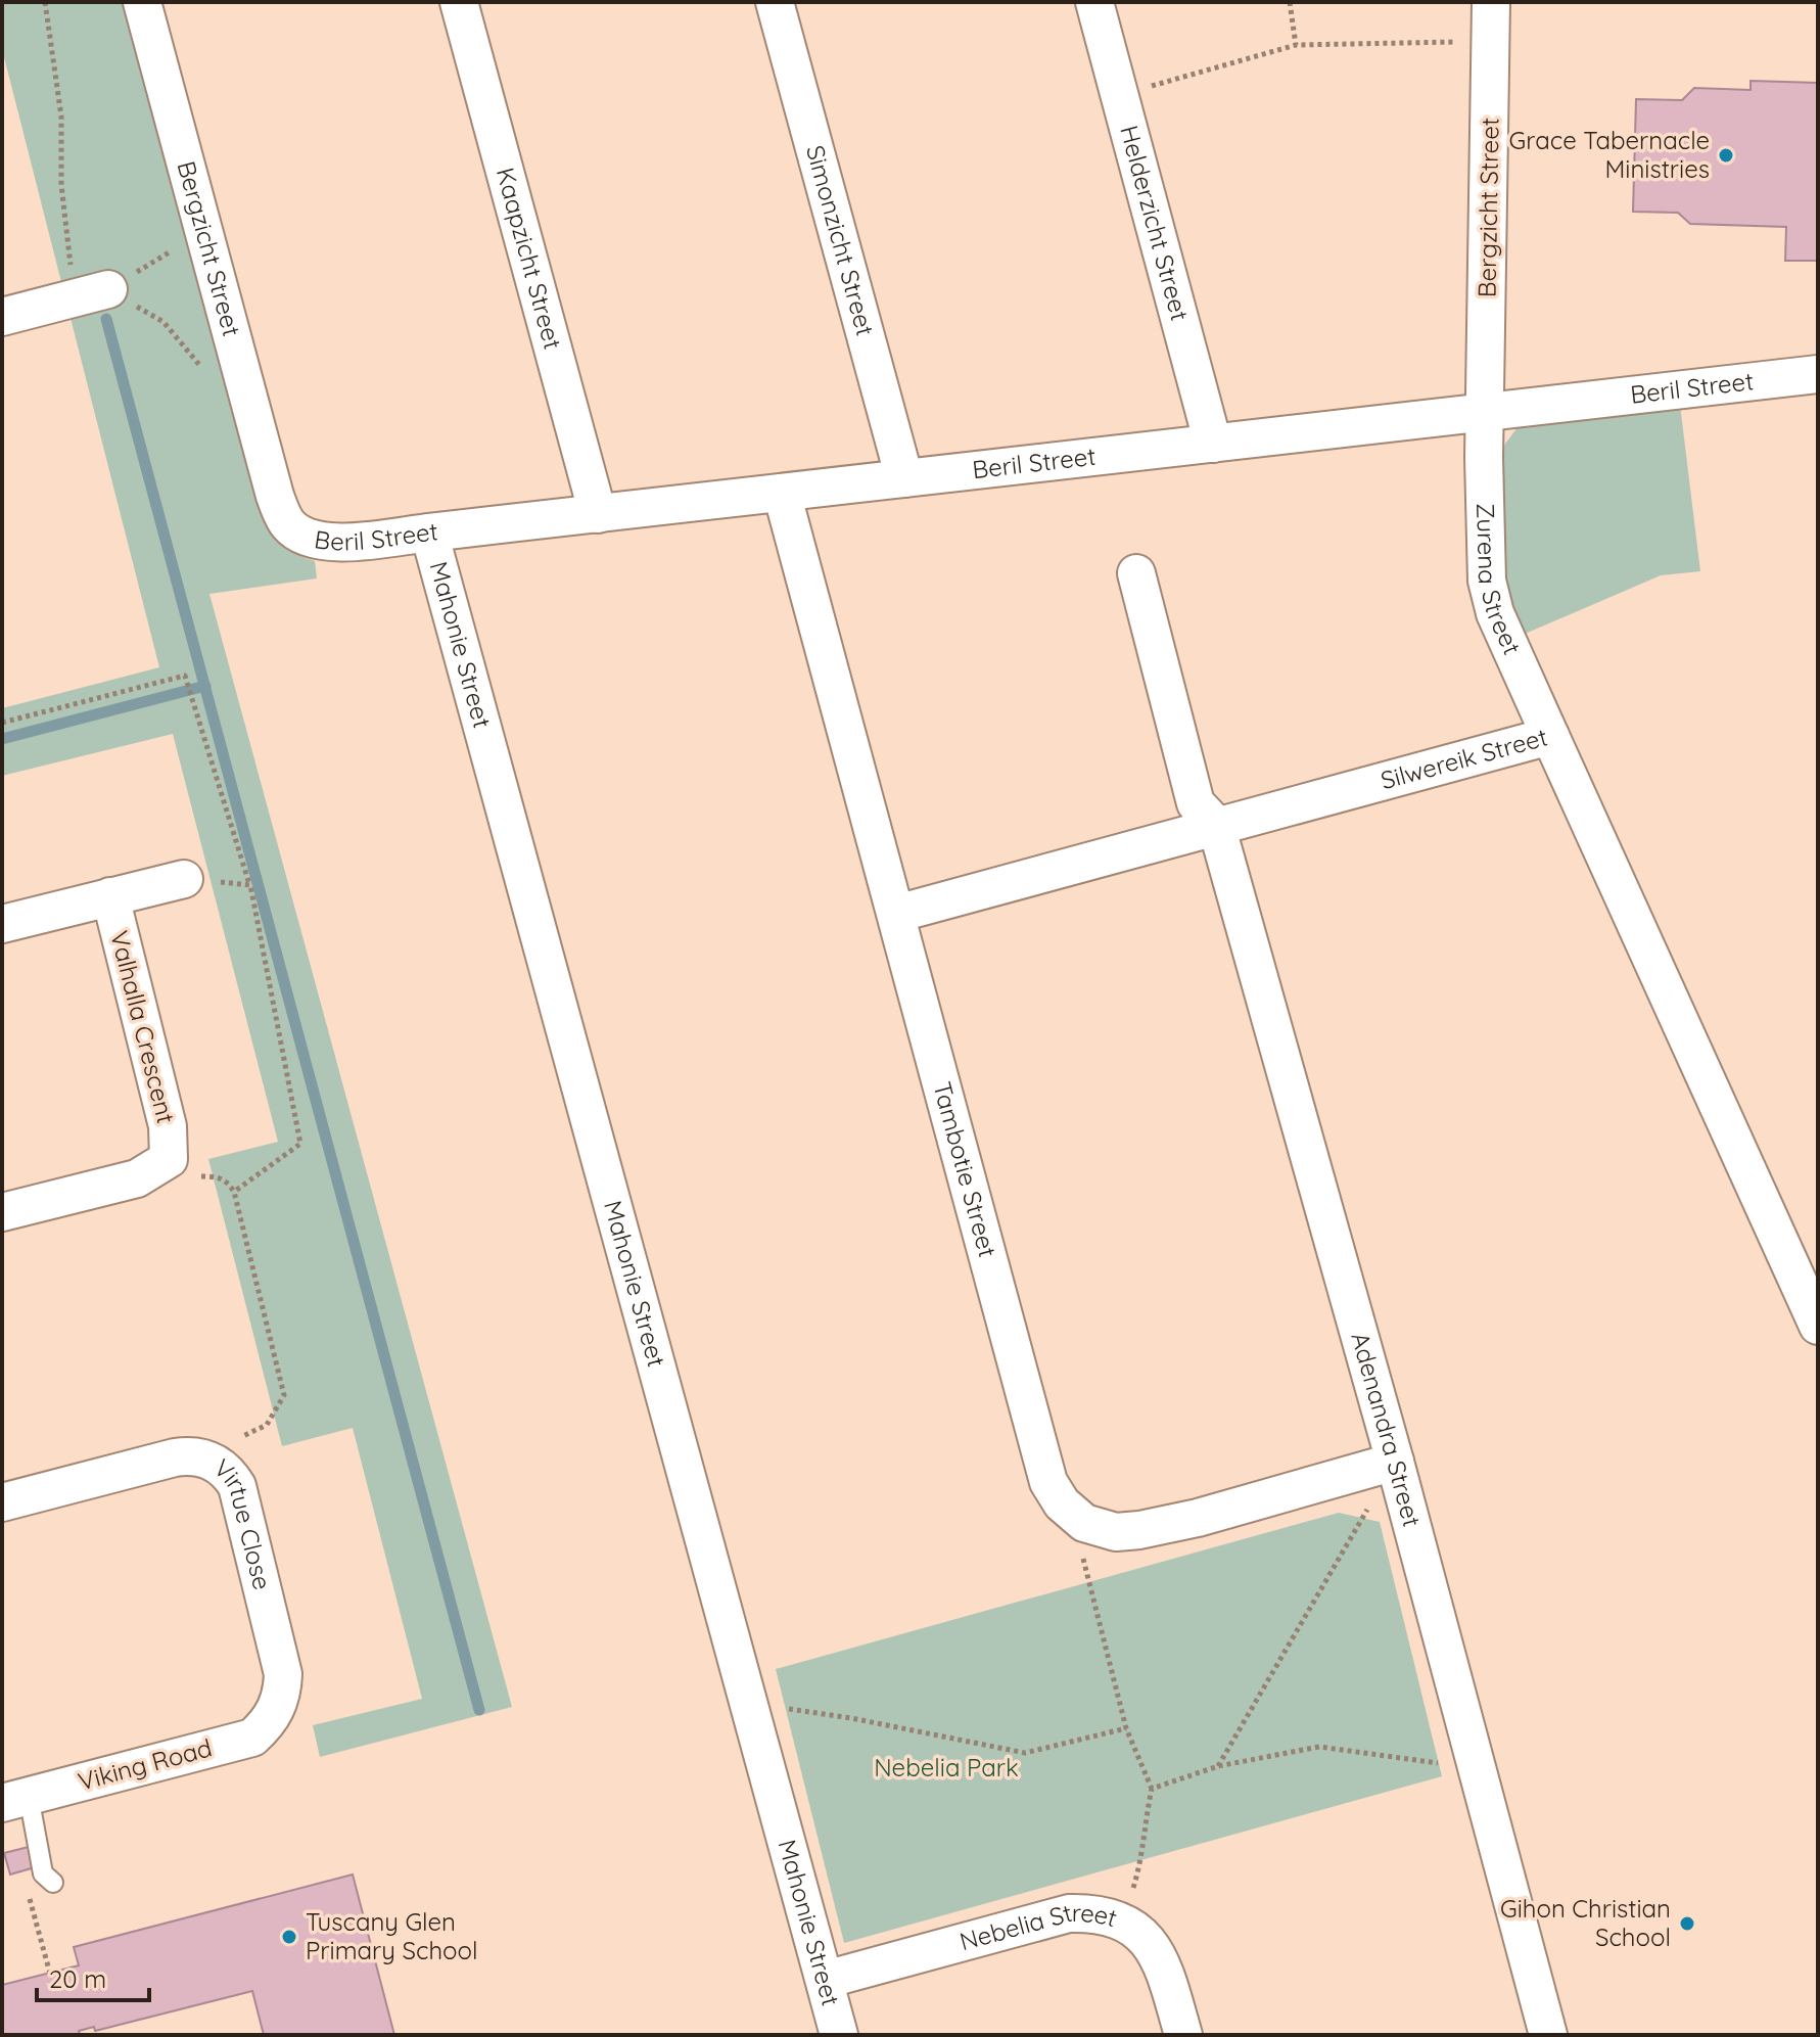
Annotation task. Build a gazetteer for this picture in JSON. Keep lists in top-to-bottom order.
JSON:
{
  "streets": {
    "street": [
      "Bergzicht Street",
      "Helderzicht Street",
      "Simonzicht Street",
      "Kaapzicht Street",
      "Beril Street",
      "Zurena Street",
      "Mahonie Street",
      "Silwereik Street",
      "Valhalla Crescent",
      "Tambotie Street",
      "Adenandra Street",
      "Virtue Close",
      "Viking Road",
      "Nebelia Street"
    ]
  },
  "crossings": [
    ["Bergzicht Street", "Beril Street"],
    ["Bergzicht Street", "Zurena Street"],
    ["Helderzicht Street", "Beril Street"],
    ["Simonzicht Street", "Beril Street"],
    ["Kaapzicht Street", "Beril Street"],
    ["Beril Street", "Zurena Street"],
    ["Beril Street", "Mahonie Street"],
    ["Beril Street", "Tambotie Street"],
    ["Zurena Street", "Silwereik Street"],
    ["Mahonie Street", "Nebelia Street"],
    ["Silwereik Street", "Tambotie Street"],
    ["Silwereik Street", "Adenandra Street"],
    ["Virtue Close", "Viking Road"]
  ],
  "parks": ["Nebelia Park"],
  "places": ["Grace Tabernacle Ministries", "Gihon Christian School", "Tuscany Glen Primary School"],
  "scale_bar": "20 m"
}
